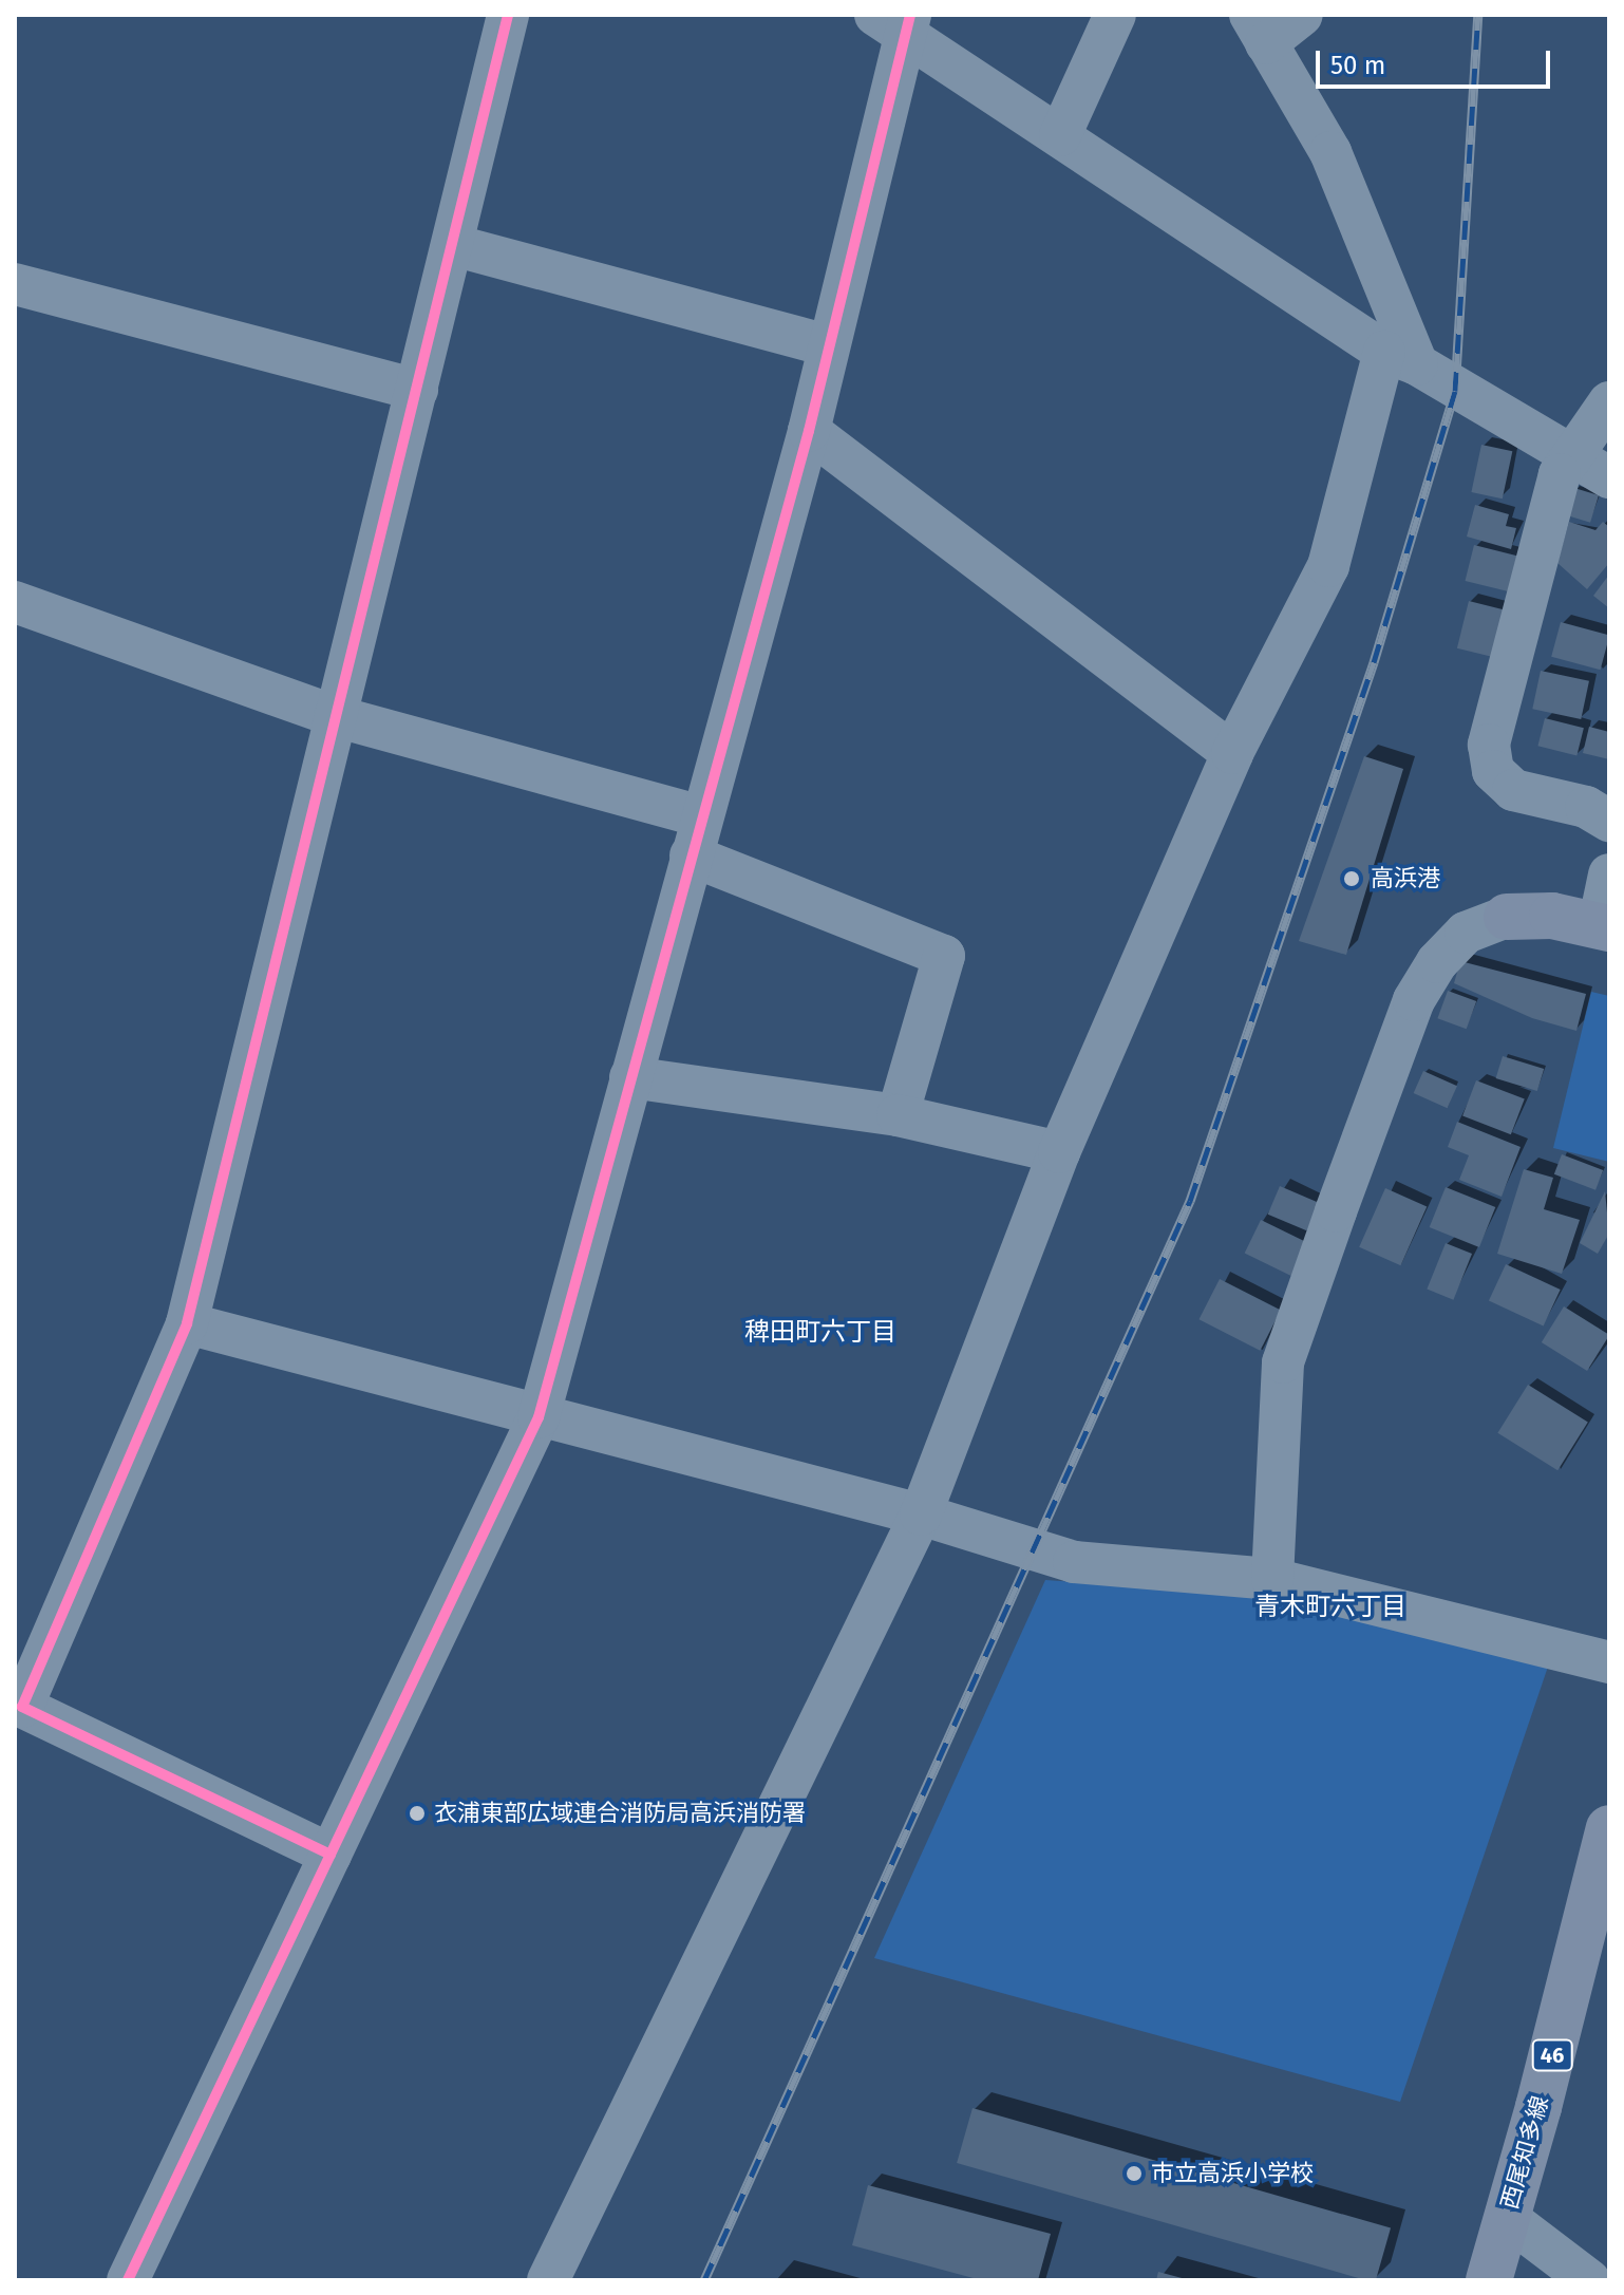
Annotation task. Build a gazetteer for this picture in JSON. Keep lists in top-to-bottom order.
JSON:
{
  "streets": {
    "main road": ["46", "西尾知多線"]
  },
  "districts": ["稗田町六丁目", "青木町六丁目"],
  "places": ["高浜港", "衣浦東部広域連合消防局高浜消防署", "市立高浜小学校"],
  "scale_bar": "50 m"
}
